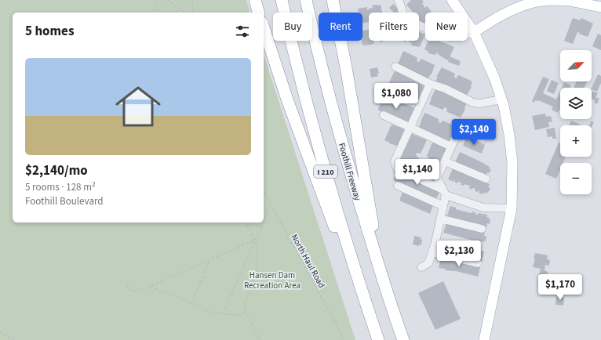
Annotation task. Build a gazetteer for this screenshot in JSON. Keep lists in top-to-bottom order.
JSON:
{
  "streets": {
    "highway": ["I 210", "Foothill Freeway"],
    "path": ["North Haul Road"]
  },
  "parks": ["Hansen Dam Recreation Area"],
  "north": "top right",
  "page": {
    "chip": [
      "Buy",
      "Rent",
      "Filters",
      "New"
    ],
    "heading": "5 homes",
    "map_buttons": ["+", "−"],
    "list": [
      {
        "name": "$2,140/mo",
        "note": "5 rooms · 128 m² · Foothill Boulevard"
      }
    ],
    "price": [
      "$1,080",
      "$2,140",
      "$1,140",
      "$2,130",
      "$1,170"
    ]
  }
}
